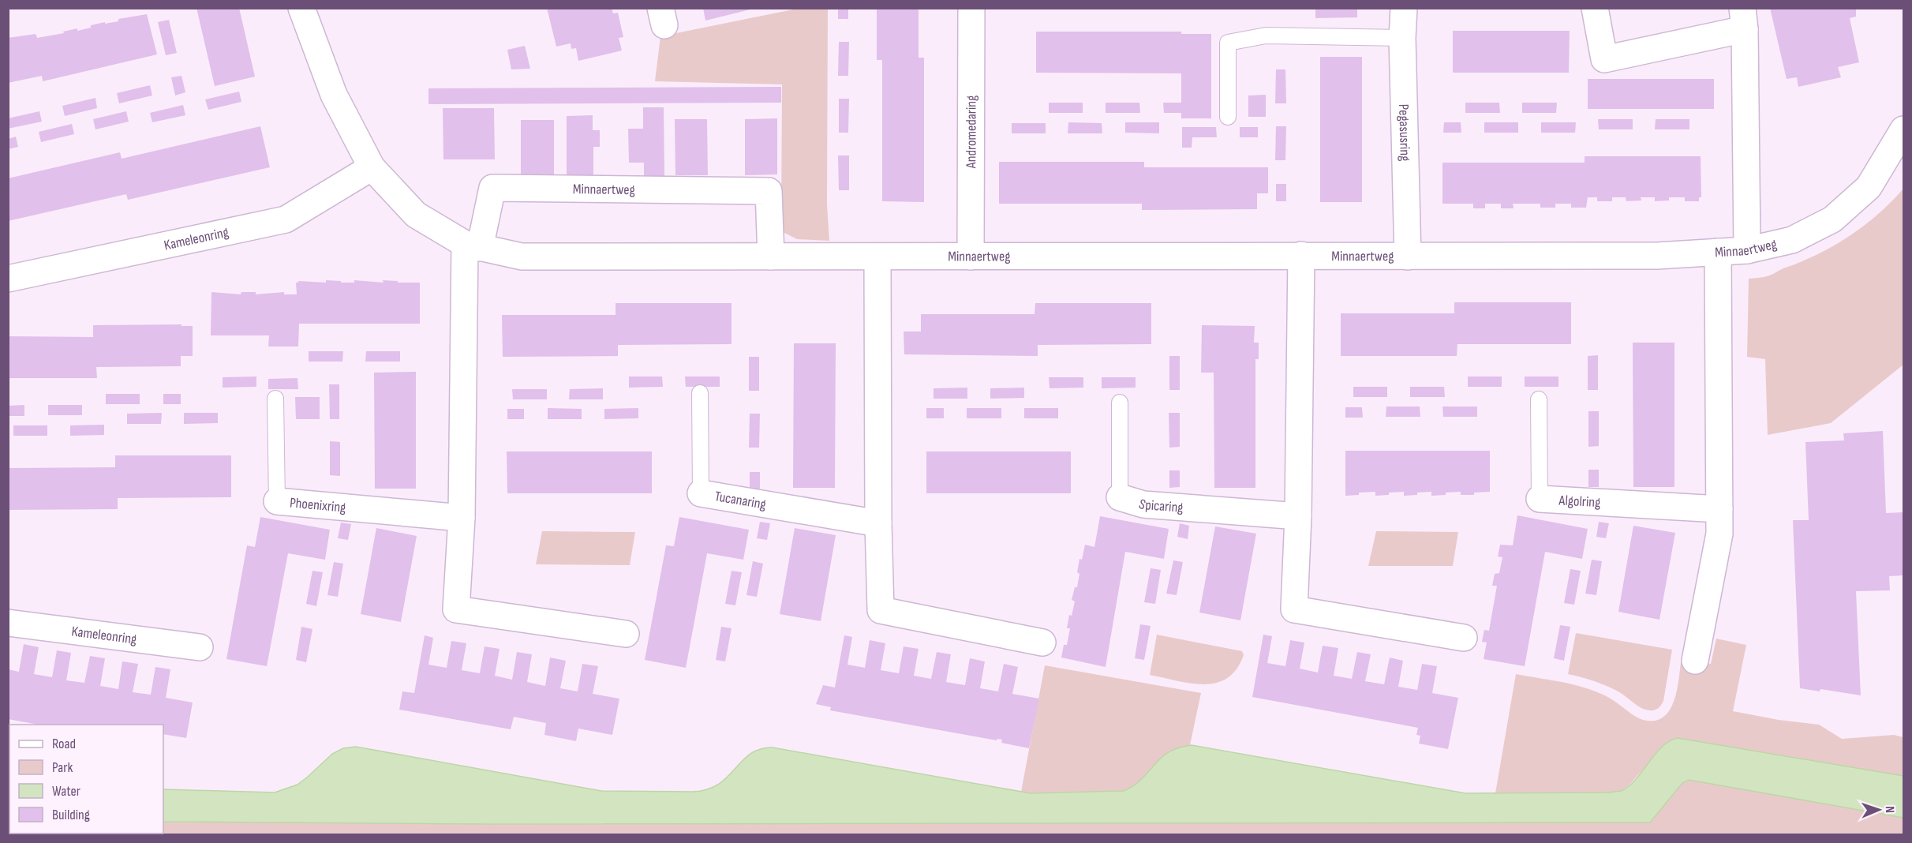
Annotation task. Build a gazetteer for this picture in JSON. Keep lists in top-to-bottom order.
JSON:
{
  "streets": {
    "street": [
      "Andromedaring",
      "Pegasusring",
      "Minnaertweg",
      "Kameleonring",
      "Tucanaring",
      "Algolring",
      "Spicaring",
      "Phoenixring"
    ]
  },
  "crossings": [
    ["Andromedaring", "Minnaertweg"],
    ["Pegasusring", "Minnaertweg"],
    ["Minnaertweg", "Kameleonring"]
  ],
  "legend": [
    "Road",
    "Park",
    "Water",
    "Building"
  ],
  "north": "right"
}
